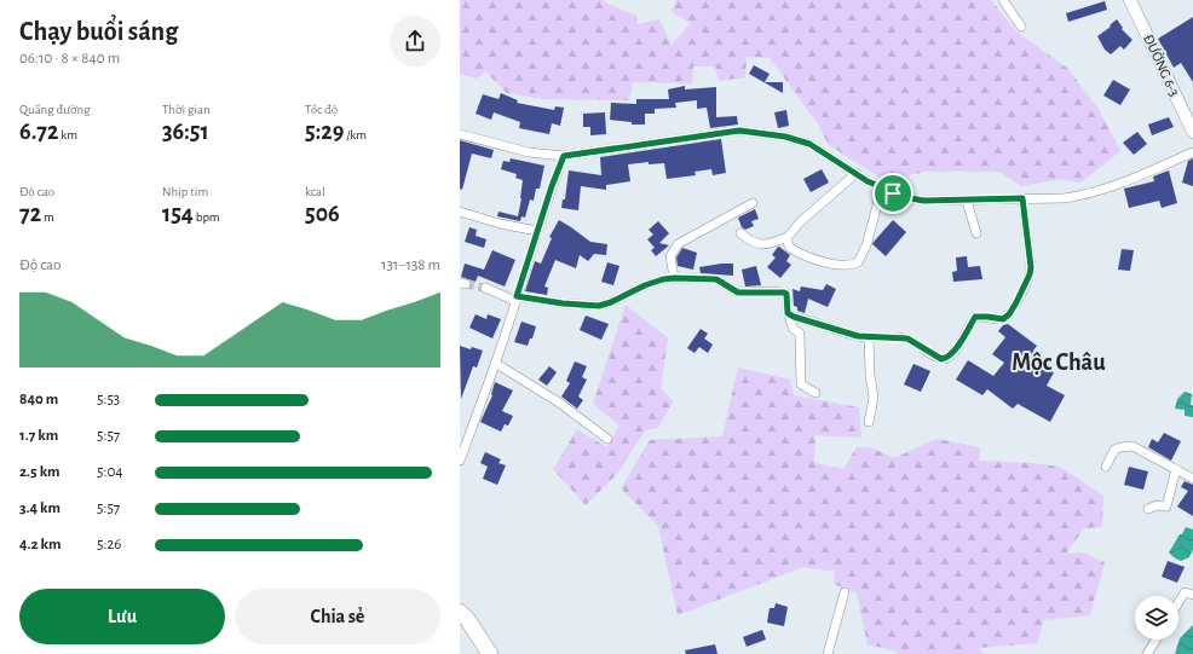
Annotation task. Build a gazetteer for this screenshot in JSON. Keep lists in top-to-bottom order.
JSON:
{
  "streets": {
    "street": ["ĐƯỜNG 6-3"]
  },
  "districts": ["Mộc Châu"],
  "page": {
    "heading": ["Chạy buổi sáng", "06:10 · 8 × 840 m"],
    "stats": [
      ["Quãng đường", "6.72 km"],
      ["Thời gian", "36:51"],
      ["Tốc độ", "5:29 /km"],
      ["Độ cao", "72 m"],
      ["Nhịp tim", "154 bpm"],
      ["kcal", "506"]
    ],
    "chart": ["Độ cao", "131–138 m"],
    "list": [
      {
        "name": "840 m",
        "note": "5:53"
      },
      {
        "name": "1.7 km",
        "note": "5:57"
      },
      {
        "name": "2.5 km",
        "note": "5:04"
      },
      {
        "name": "3.4 km",
        "note": "5:57"
      },
      {
        "name": "4.2 km",
        "note": "5:26"
      }
    ],
    "buttons": ["Lưu", "Chia sẻ"]
  }
}
